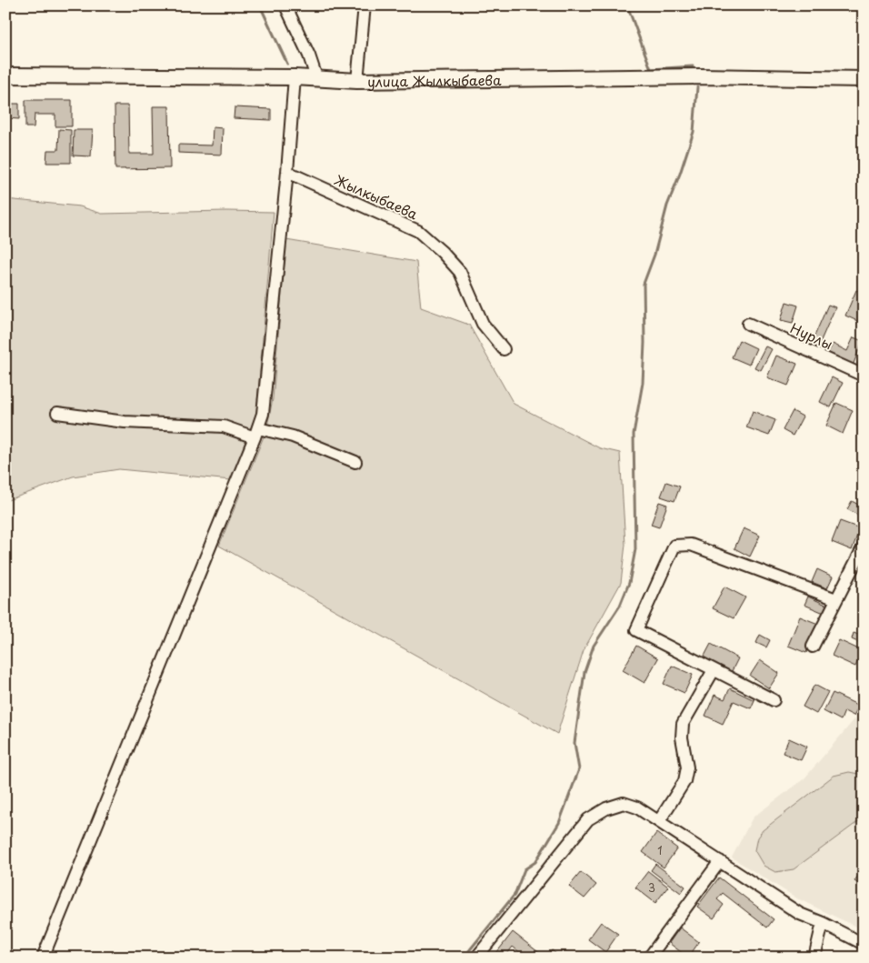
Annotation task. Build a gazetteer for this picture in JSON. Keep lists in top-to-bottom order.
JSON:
{
  "streets": {
    "main road": ["улица Жылкыбаева"],
    "street": ["Жылкыбаева", "Нурлы"]
  },
  "house_numbers": ["1", "3"]
}
